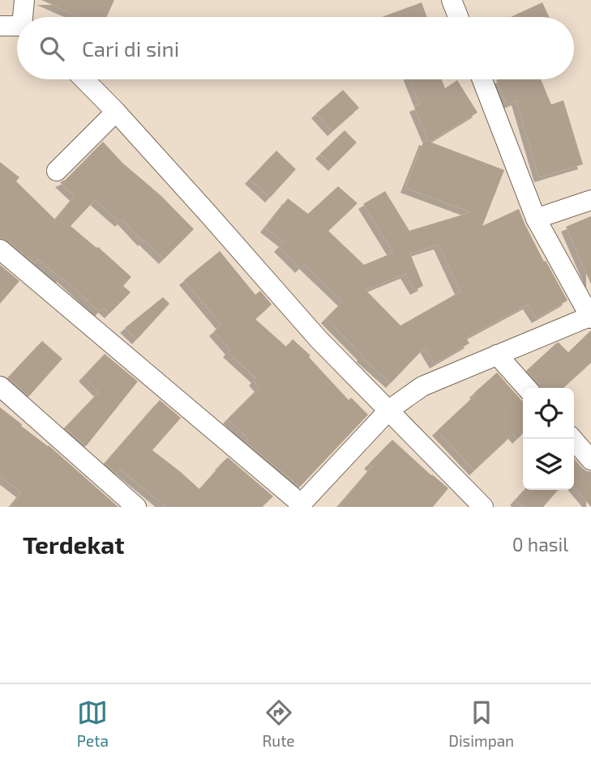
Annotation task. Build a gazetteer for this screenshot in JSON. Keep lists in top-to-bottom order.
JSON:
{
  "page": {
    "search": "Cari di sini",
    "heading": ["Terdekat", "0 hasil"],
    "nav": ["Peta", "Rute", "Disimpan"]
  }
}
